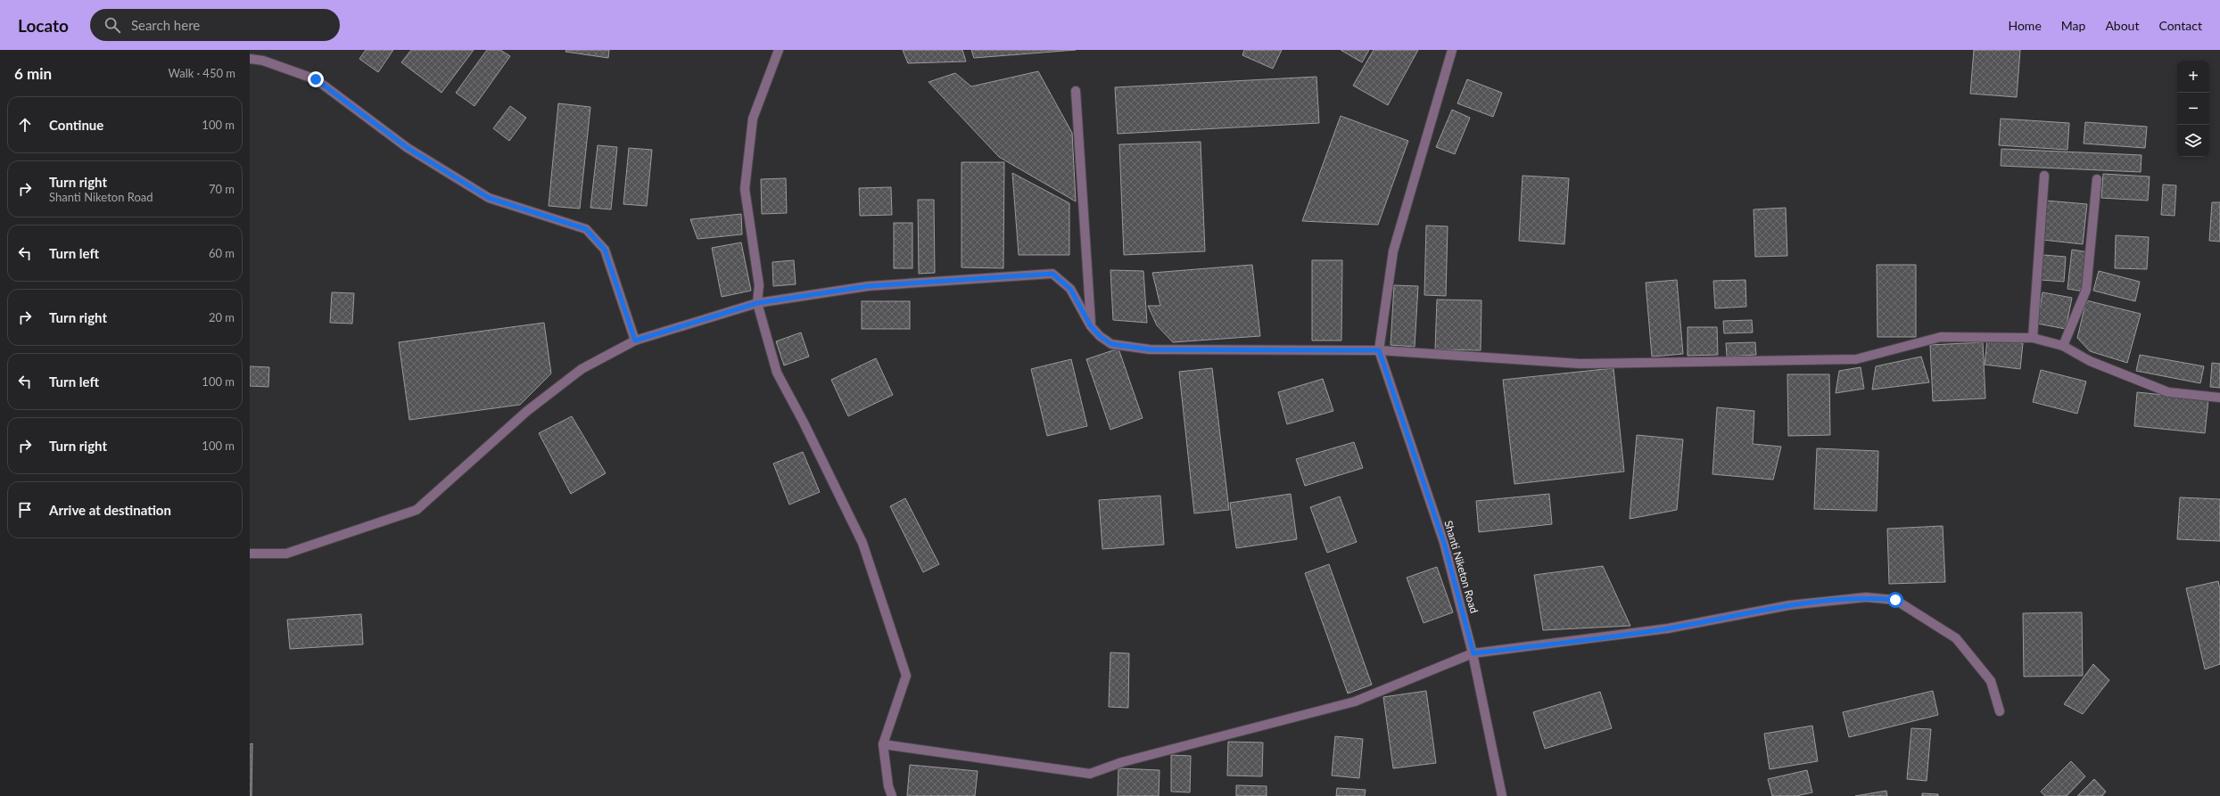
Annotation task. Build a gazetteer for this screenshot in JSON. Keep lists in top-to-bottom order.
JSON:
{
  "streets": {
    "street": ["Shanti Niketon Road"]
  },
  "page": {
    "header": "Locato",
    "search": "Search here",
    "nav": [
      "Home",
      "Map",
      "About",
      "Contact"
    ],
    "heading": ["6 min", "Walk · 450 m"],
    "map_buttons": ["+", "−"],
    "list": [
      ["Continue", "100 m"],
      ["Turn right", "Shanti Niketon Road", "70 m"],
      ["Turn left", "60 m"],
      ["Turn right", "20 m"],
      ["Turn left", "100 m"],
      ["Turn right", "100 m"],
      "Arrive at destination"
    ]
  }
}
